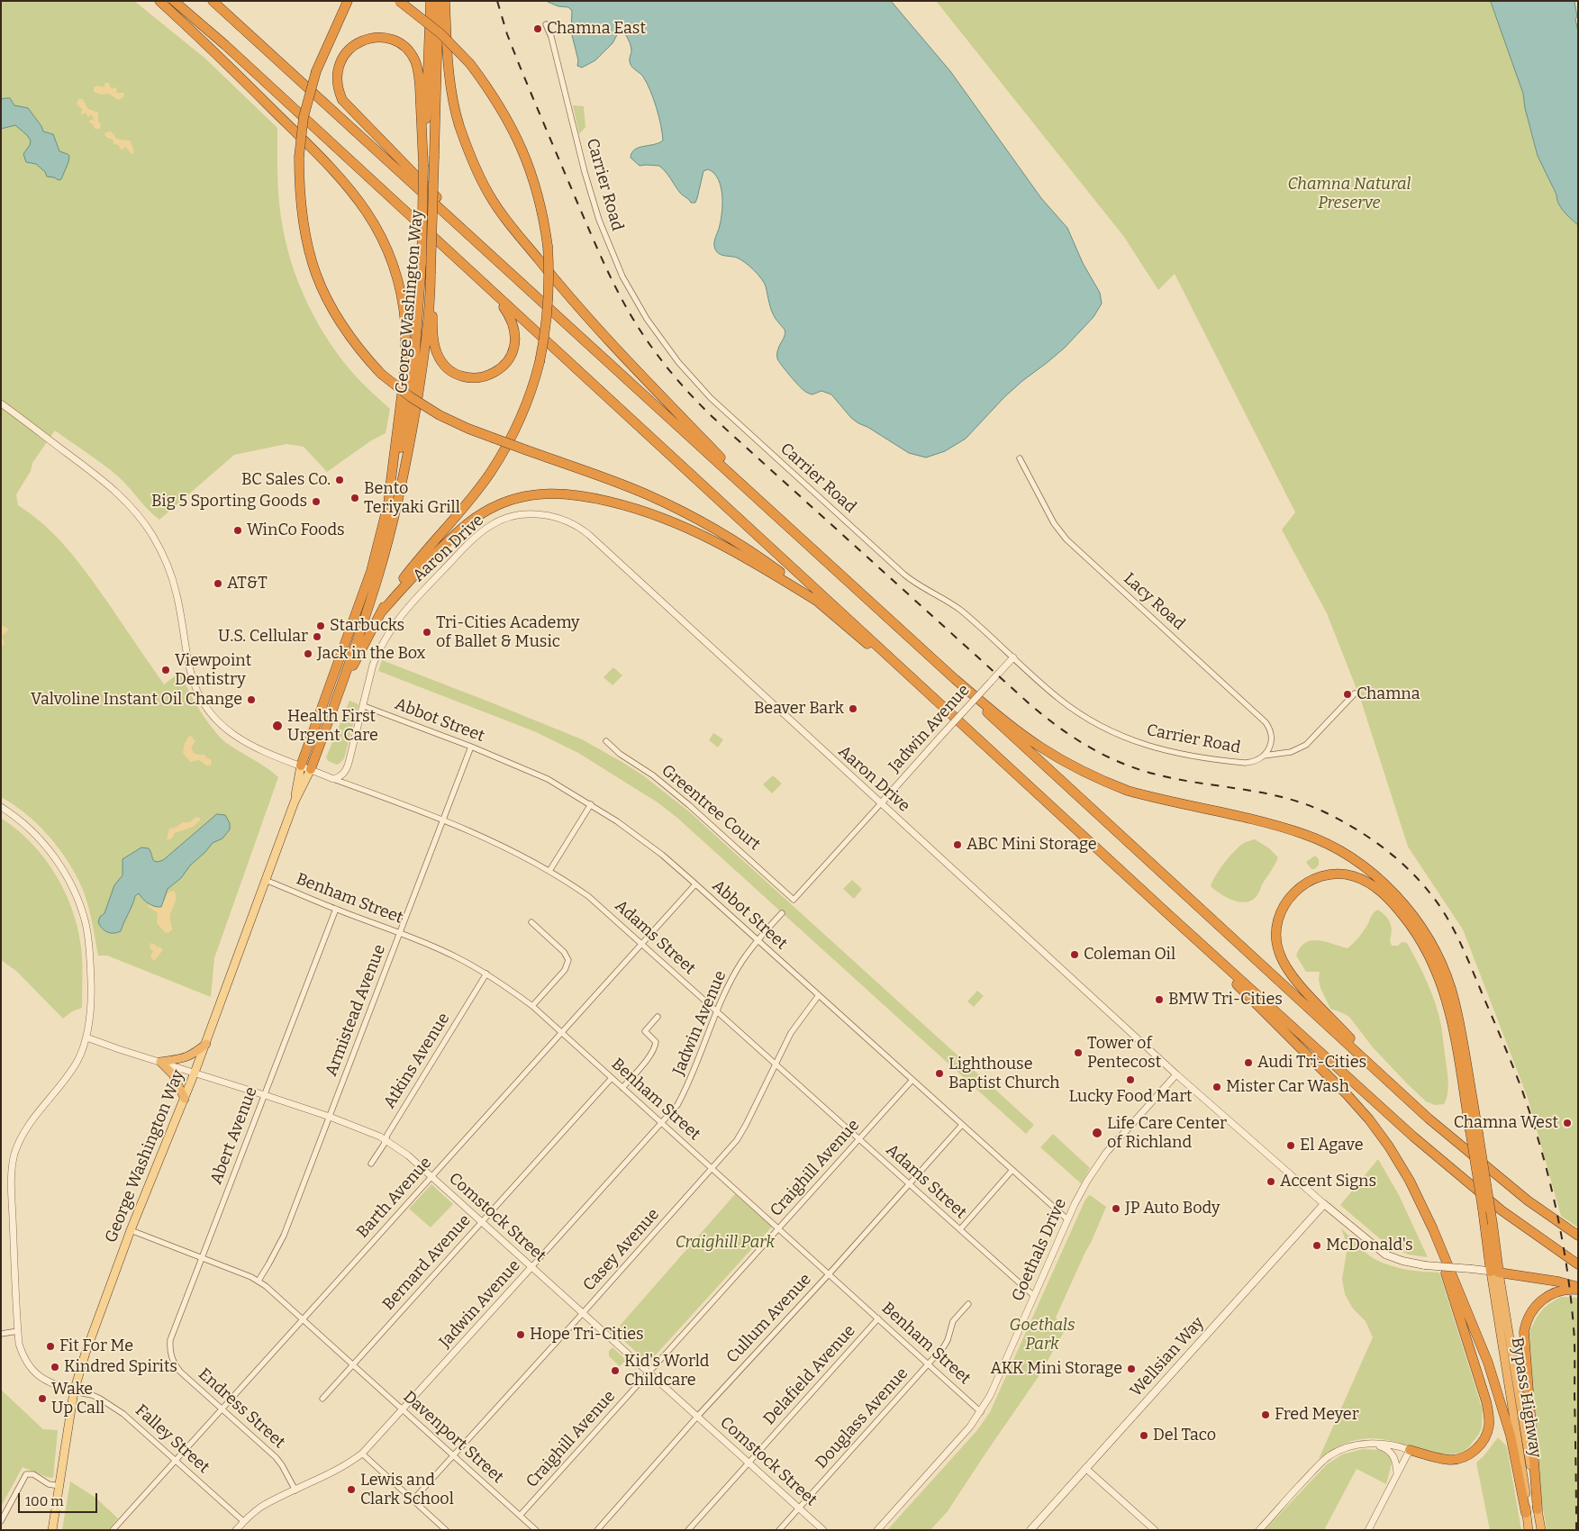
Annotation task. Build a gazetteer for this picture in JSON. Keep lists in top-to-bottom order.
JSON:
{
  "streets": {
    "highway": ["George Washington Way", "Bypass Highway"],
    "main road": ["Aaron Drive", "Wellsian Way"],
    "street": [
      "Carrier Road",
      "Lacy Road",
      "Abbot Street",
      "Jadwin Avenue",
      "Greentree Court",
      "Benham Street",
      "Adams Street",
      "Armistead Avenue",
      "Atkins Avenue",
      "Abert Avenue",
      "Craighill Avenue",
      "Barth Avenue",
      "Comstock Street",
      "Casey Avenue",
      "Goethals Drive",
      "Bernard Avenue",
      "Cullum Avenue",
      "Delafield Avenue",
      "Endress Street",
      "Douglass Avenue",
      "Davenport Street",
      "Falley Street"
    ]
  },
  "crossings": [
    ["Carrier Road", "Lacy Road"],
    ["Carrier Road", "Jadwin Avenue"],
    ["George Washington Way", "Benham Street"],
    ["George Washington Way", "Comstock Street"],
    ["George Washington Way", "Davenport Street"],
    ["George Washington Way", "Falley Street"],
    ["Aaron Drive", "Abbot Street"],
    ["Aaron Drive", "Jadwin Avenue"],
    ["Aaron Drive", "Adams Street"],
    ["Aaron Drive", "Goethals Drive"],
    ["Aaron Drive", "Wellsian Way"],
    ["Aaron Drive", "Bypass Highway"],
    ["Abbot Street", "Jadwin Avenue"],
    ["Abbot Street", "Armistead Avenue"],
    ["Abbot Street", "Craighill Avenue"],
    ["Abbot Street", "Barth Avenue"],
    ["Abbot Street", "Casey Avenue"],
    ["Abbot Street", "Goethals Drive"],
    ["Abbot Street", "Cullum Avenue"],
    ["Jadwin Avenue", "Greentree Court"],
    ["Jadwin Avenue", "Benham Street"],
    ["Jadwin Avenue", "Adams Street"],
    ["Jadwin Avenue", "Comstock Street"],
    ["Jadwin Avenue", "Endress Street"],
    ["Jadwin Avenue", "Davenport Street"],
    ["Jadwin Avenue", "Falley Street"],
    ["Benham Street", "Armistead Avenue"],
    ["Benham Street", "Atkins Avenue"],
    ["Benham Street", "Abert Avenue"],
    ["Benham Street", "Craighill Avenue"],
    ["Benham Street", "Barth Avenue"],
    ["Benham Street", "Casey Avenue"],
    ["Benham Street", "Goethals Drive"],
    ["Benham Street", "Bernard Avenue"],
    ["Benham Street", "Cullum Avenue"],
    ["Benham Street", "Delafield Avenue"],
    ["Benham Street", "Douglass Avenue"],
    ["Adams Street", "Armistead Avenue"],
    ["Adams Street", "Craighill Avenue"],
    ["Adams Street", "Barth Avenue"],
    ["Adams Street", "Casey Avenue"],
    ["Adams Street", "Goethals Drive"],
    ["Adams Street", "Cullum Avenue"],
    ["Armistead Avenue", "Comstock Street"],
    ["Armistead Avenue", "Davenport Street"],
    ["Atkins Avenue", "Comstock Street"],
    ["Abert Avenue", "Comstock Street"],
    ["Abert Avenue", "Endress Street"],
    ["Abert Avenue", "Davenport Street"],
    ["Craighill Avenue", "Comstock Street"],
    ["Craighill Avenue", "Davenport Street"],
    ["Barth Avenue", "Comstock Street"],
    ["Barth Avenue", "Endress Street"],
    ["Barth Avenue", "Davenport Street"],
    ["Barth Avenue", "Falley Street"],
    ["Comstock Street", "Casey Avenue"],
    ["Comstock Street", "Bernard Avenue"],
    ["Comstock Street", "Cullum Avenue"],
    ["Comstock Street", "Delafield Avenue"],
    ["Comstock Street", "Douglass Avenue"],
    ["Casey Avenue", "Davenport Street"],
    ["Bernard Avenue", "Davenport Street"]
  ],
  "parks": ["Chamna Natural Preserve", "Craighill Park", "Goethals Park"],
  "places": [
    "Chamna East",
    "BC Sales Co.",
    "Bento Teriyaki Grill",
    "Big 5 Sporting Goods",
    "WinCo Foods",
    "AT&T",
    "Starbucks",
    "Tri-Cities Academy of Ballet & Music",
    "U.S. Cellular",
    "Jack in the Box",
    "Viewpoint Dentistry",
    "Chamna",
    "Valvoline Instant Oil Change",
    "Beaver Bark",
    "Health First Urgent Care",
    "ABC Mini Storage",
    "Coleman Oil",
    "BMW Tri-Cities",
    "Tower of Pentecost",
    "Audi Tri-Cities",
    "Lighthouse Baptist Church",
    "Lucky Food Mart",
    "Mister Car Wash",
    "Chamna West",
    "Life Care Center of Richland",
    "El Agave",
    "Accent Signs",
    "JP Auto Body",
    "McDonald's",
    "Hope Tri-Cities",
    "Fit For Me",
    "Kindred Spirits",
    "AKK Mini Storage",
    "Kid's World Childcare",
    "Wake Up Call",
    "Fred Meyer",
    "Del Taco",
    "Lewis and Clark School"
  ],
  "scale_bar": "100 m"
}
